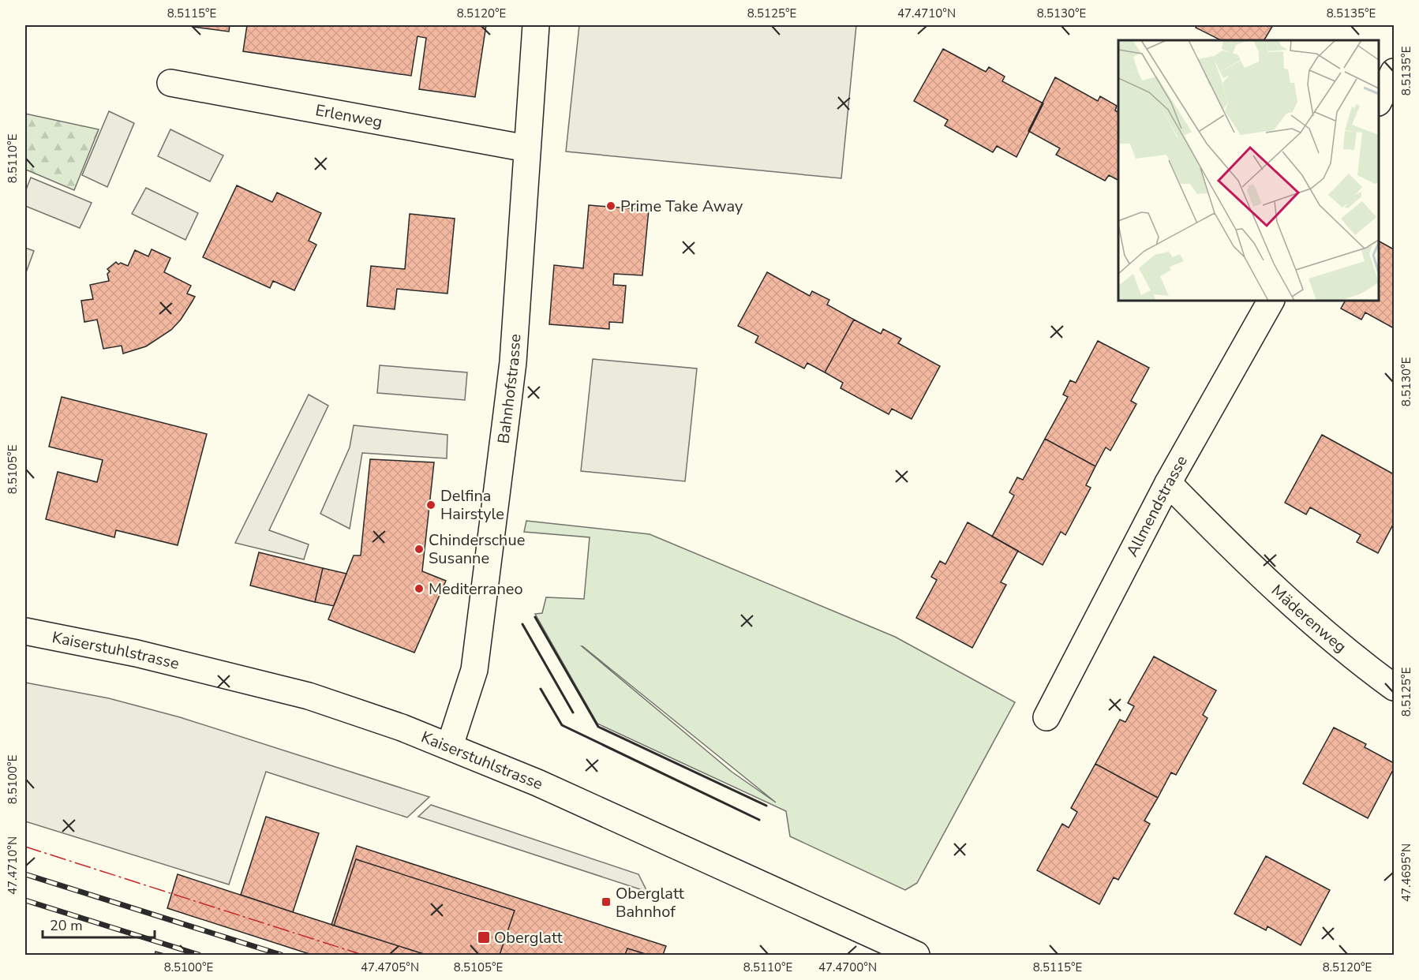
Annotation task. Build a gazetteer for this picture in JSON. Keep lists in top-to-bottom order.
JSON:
{
  "streets": {
    "street": [
      "Erlenweg",
      "Bahnhofstrasse",
      "Allmendstrasse",
      "Mäderenweg",
      "Kaiserstuhlstrasse"
    ]
  },
  "crossings": [
    ["Erlenweg", "Bahnhofstrasse"],
    ["Bahnhofstrasse", "Kaiserstuhlstrasse"],
    ["Allmendstrasse", "Mäderenweg"]
  ],
  "places": {
    "other": [
      "Prime Take Away",
      "Delfina Hairstyle",
      "Chinderschue Susanne",
      "Mediterraneo"
    ],
    "transit": ["Oberglatt Bahnhof", "Oberglatt"]
  },
  "scale_bar": "20 m",
  "coordinates": [
    "8.5115°E",
    "8.5120°E",
    "8.5125°E",
    "47.4710°N",
    "8.5130°E",
    "8.5135°E",
    "8.5110°E",
    "8.5105°E",
    "8.5100°E",
    "47.4695°N",
    "47.4705°N",
    "47.4700°N"
  ]
}
